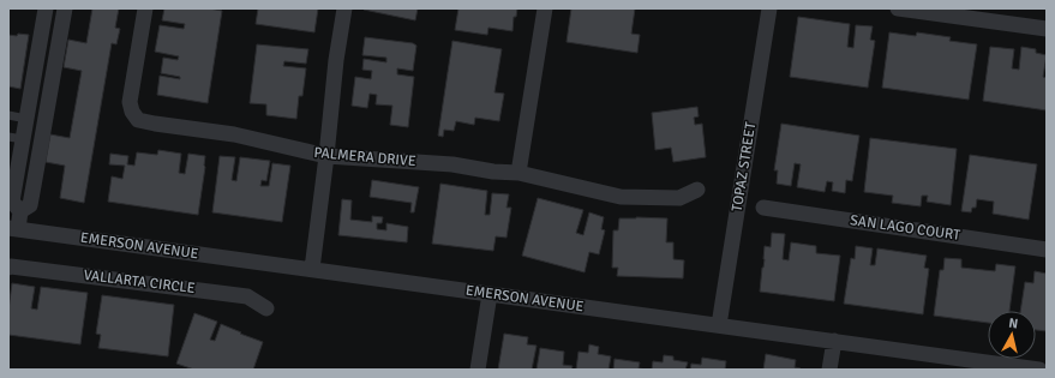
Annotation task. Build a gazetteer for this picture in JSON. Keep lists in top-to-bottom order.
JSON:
{
  "streets": {
    "street": [
      "PALMERA DRIVE",
      "TOPAZ STREET",
      "SAN LAGO COURT",
      "EMERSON AVENUE",
      "VALLARTA CIRCLE"
    ]
  },
  "crossings": [
    ["TOPAZ STREET", "EMERSON AVENUE"]
  ],
  "north": "top"
}
